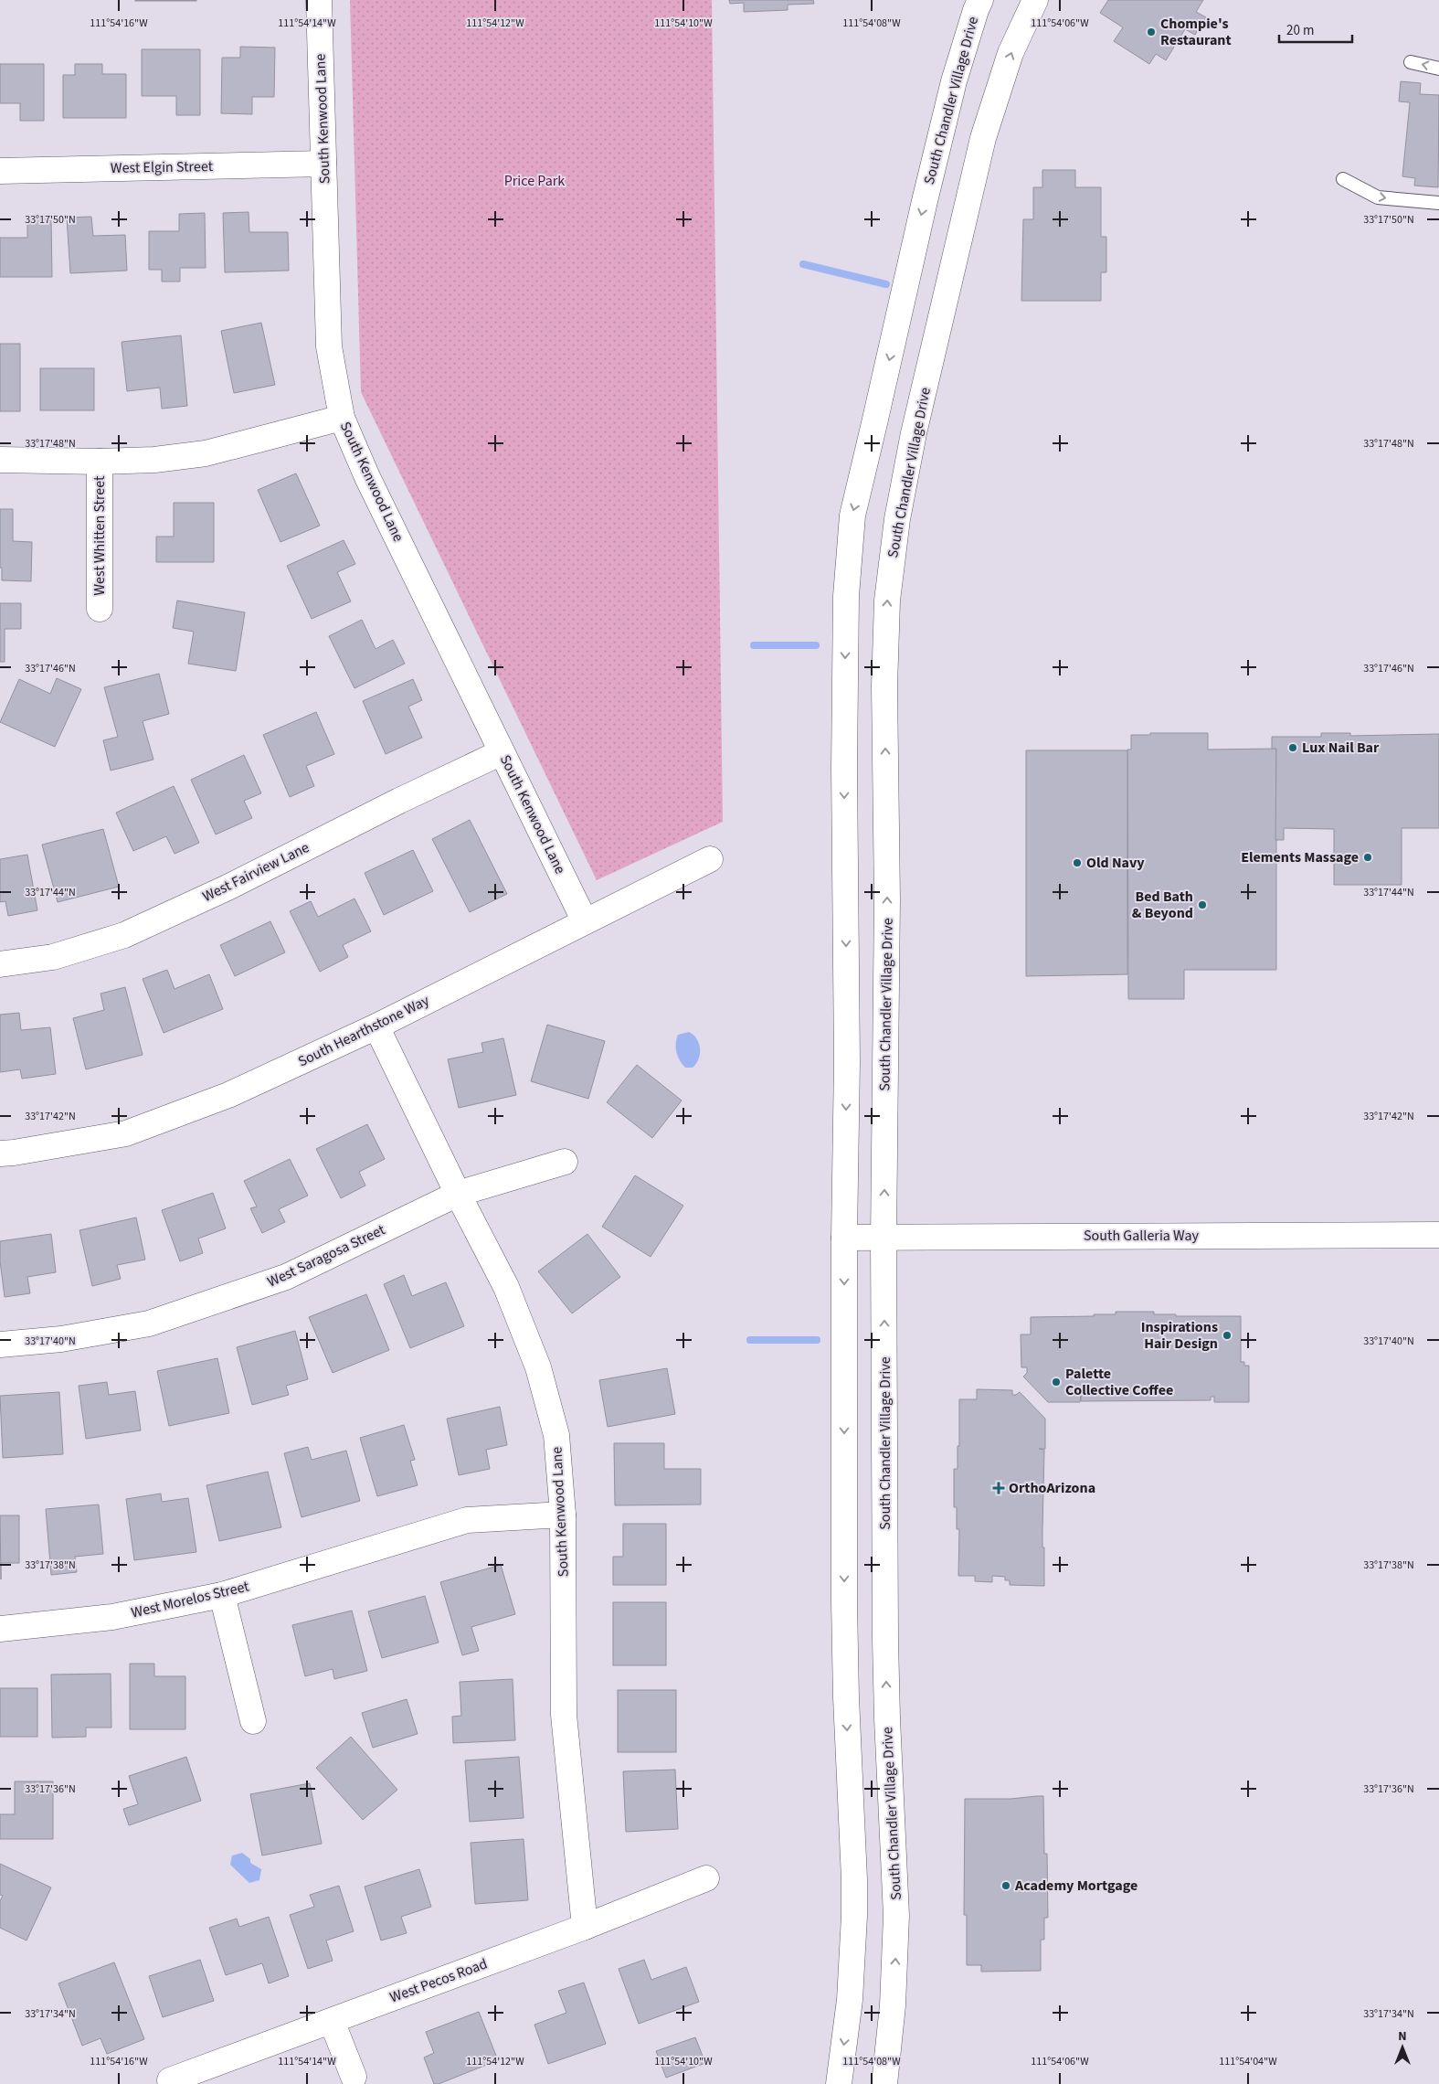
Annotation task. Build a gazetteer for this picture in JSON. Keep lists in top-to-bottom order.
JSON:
{
  "streets": {
    "street": [
      "South Chandler Village Drive",
      "South Kenwood Lane",
      "West Elgin Street",
      "West Whitten Street",
      "West Fairview Lane",
      "South Hearthstone Way",
      "South Galleria Way",
      "West Saragosa Street",
      "West Morelos Street",
      "West Pecos Road"
    ]
  },
  "crossings": [
    ["South Chandler Village Drive", "South Galleria Way"],
    ["South Kenwood Lane", "West Elgin Street"],
    ["South Kenwood Lane", "West Whitten Street"],
    ["South Kenwood Lane", "West Fairview Lane"],
    ["South Kenwood Lane", "South Hearthstone Way"],
    ["South Kenwood Lane", "West Saragosa Street"],
    ["South Kenwood Lane", "West Morelos Street"],
    ["South Kenwood Lane", "West Pecos Road"]
  ],
  "parks": ["Price Park"],
  "places": {
    "other": [
      "Chompie's Restaurant",
      "Lux Nail Bar",
      "Elements Massage",
      "Old Navy",
      "Bed Bath & Beyond",
      "Inspirations Hair Design",
      "Palette Collective Coffee",
      "Academy Mortgage"
    ],
    "health": ["OrthoArizona"]
  },
  "scale_bar": "20 m",
  "north": "top",
  "coordinates": [
    "111°54'16\"W",
    "111°54'14\"W",
    "111°54'12\"W",
    "111°54'10\"W",
    "111°54'08\"W",
    "111°54'06\"W",
    "33°17'50\"N",
    "33°17'48\"N",
    "33°17'46\"N",
    "33°17'44\"N",
    "33°17'42\"N",
    "33°17'40\"N",
    "33°17'38\"N",
    "33°17'36\"N",
    "33°17'34\"N",
    "111°54'04\"W"
  ]
}
